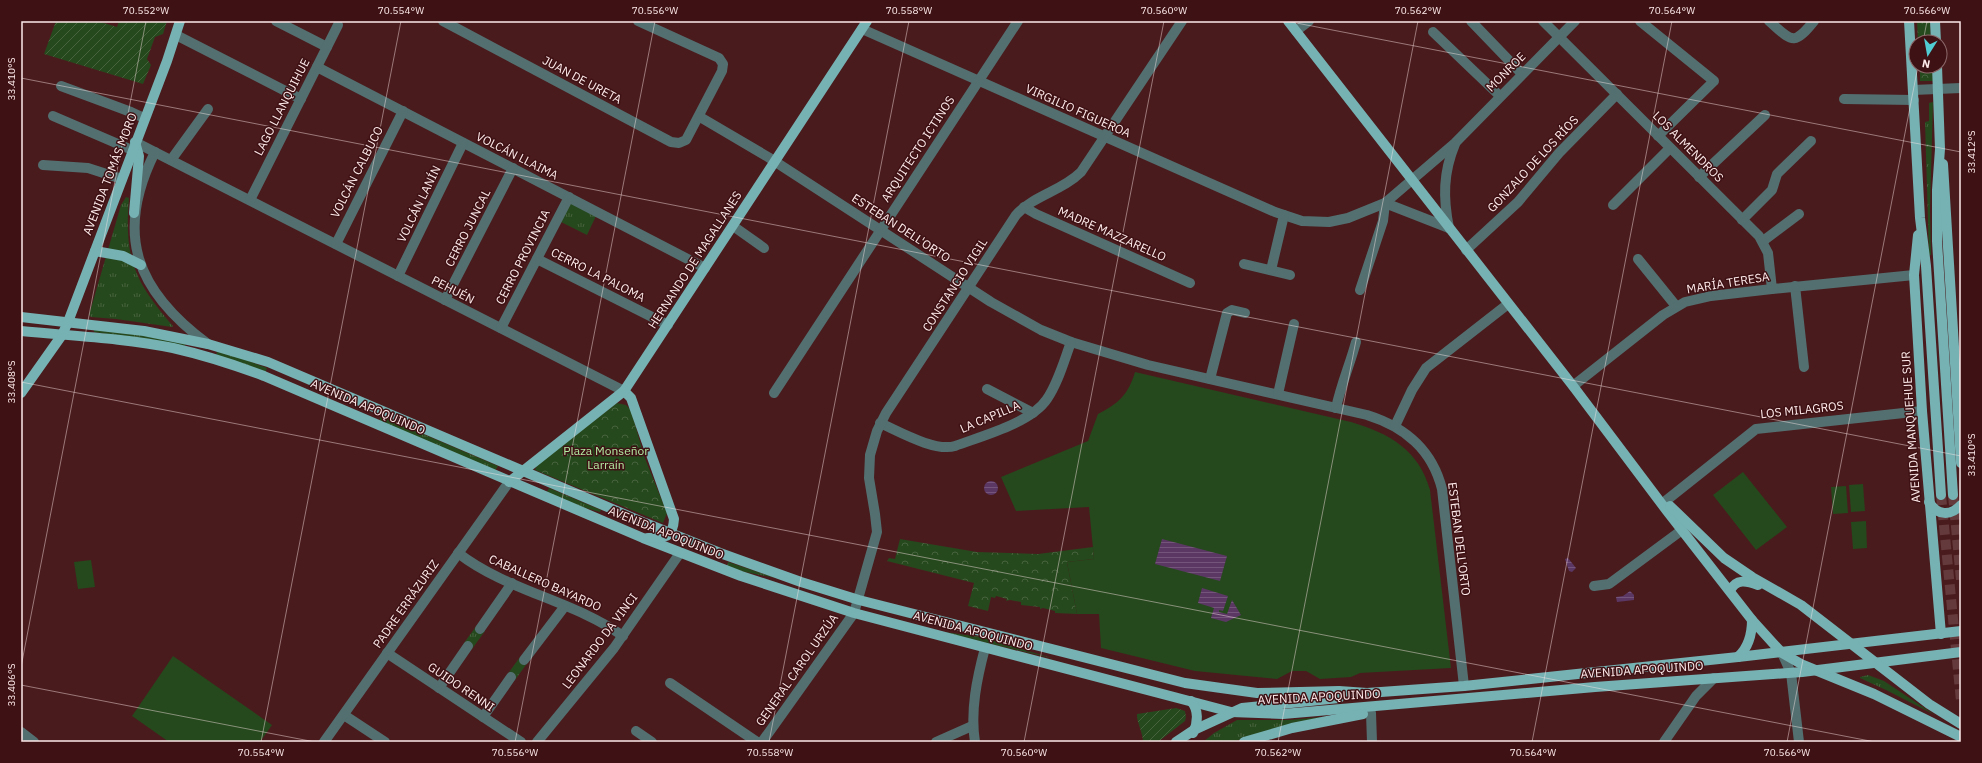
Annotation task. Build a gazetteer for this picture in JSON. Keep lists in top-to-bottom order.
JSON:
{
  "streets": {
    "main road": [
      "AVENIDA TOMÁS MORO",
      "HERNANDO DE MAGALLANES",
      "AVENIDA APOQUINDO",
      "AVENIDA MANQUEHUE SUR"
    ],
    "street": [
      "MONROE",
      "JUAN DE URETA",
      "LAGO LLANQUIHUE",
      "VIRGILIO FIGUEROA",
      "LOS ALMENDROS",
      "ARQUITECTO ICTINOS",
      "VOLCÁN LLAIMA",
      "GONZALO DE LOS RÍOS",
      "VOLCÁN CALBUCO",
      "VOLCÁN LANÍN",
      "CERRO JUNCAL",
      "ESTEBAN DELL'ORTO",
      "MADRE MAZZARELLO",
      "CERRO PROVINCIA",
      "CERRO LA PALOMA",
      "MARÍA TERESA",
      "CONSTANCIO VIGIL",
      "PEHUÉN",
      "LOS MILAGROS",
      "LA CAPILLA",
      "CABALLERO BAYARDO",
      "PADRE ERRÁZURIZ",
      "LEONARDO DA VINCI",
      "GENERAL CAROL URZÚA",
      "GUIDO RENNI"
    ]
  },
  "crossings": [
    ["MONROE", "VIRGILIO FIGUEROA"],
    ["MONROE", "LOS ALMENDROS"],
    ["JUAN DE URETA", "ESTEBAN DELL'ORTO"],
    ["LAGO LLANQUIHUE", "VOLCÁN LLAIMA"],
    ["LAGO LLANQUIHUE", "PEHUÉN"],
    ["VIRGILIO FIGUEROA", "ARQUITECTO ICTINOS"],
    ["VIRGILIO FIGUEROA", "HERNANDO DE MAGALLANES"],
    ["VIRGILIO FIGUEROA", "CONSTANCIO VIGIL"],
    ["LOS ALMENDROS", "GONZALO DE LOS RÍOS"],
    ["LOS ALMENDROS", "MARÍA TERESA"],
    ["ARQUITECTO ICTINOS", "ESTEBAN DELL'ORTO"],
    ["VOLCÁN LLAIMA", "VOLCÁN CALBUCO"],
    ["VOLCÁN LLAIMA", "VOLCÁN LANÍN"],
    ["VOLCÁN LLAIMA", "CERRO JUNCAL"],
    ["VOLCÁN LLAIMA", "CERRO PROVINCIA"],
    ["VOLCÁN LLAIMA", "HERNANDO DE MAGALLANES"],
    ["VOLCÁN CALBUCO", "PEHUÉN"],
    ["AVENIDA TOMÁS MORO", "PEHUÉN"],
    ["AVENIDA TOMÁS MORO", "AVENIDA APOQUINDO"],
    ["VOLCÁN LANÍN", "PEHUÉN"],
    ["CERRO JUNCAL", "PEHUÉN"],
    ["ESTEBAN DELL'ORTO", "HERNANDO DE MAGALLANES"],
    ["ESTEBAN DELL'ORTO", "CONSTANCIO VIGIL"],
    ["ESTEBAN DELL'ORTO", "AVENIDA APOQUINDO"],
    ["ESTEBAN DELL'ORTO", "LA CAPILLA"],
    ["MADRE MAZZARELLO", "CONSTANCIO VIGIL"],
    ["CERRO PROVINCIA", "CERRO LA PALOMA"],
    ["CERRO PROVINCIA", "PEHUÉN"],
    ["HERNANDO DE MAGALLANES", "CERRO LA PALOMA"],
    ["HERNANDO DE MAGALLANES", "PEHUÉN"],
    ["HERNANDO DE MAGALLANES", "AVENIDA APOQUINDO"],
    ["HERNANDO DE MAGALLANES", "PADRE ERRÁZURIZ"],
    ["MARÍA TERESA", "AVENIDA MANQUEHUE SUR"],
    ["CONSTANCIO VIGIL", "AVENIDA APOQUINDO"],
    ["CONSTANCIO VIGIL", "LA CAPILLA"],
    ["CONSTANCIO VIGIL", "GENERAL CAROL URZÚA"],
    ["AVENIDA APOQUINDO", "AVENIDA MANQUEHUE SUR"],
    ["AVENIDA APOQUINDO", "PADRE ERRÁZURIZ"],
    ["AVENIDA APOQUINDO", "LEONARDO DA VINCI"],
    ["AVENIDA APOQUINDO", "GENERAL CAROL URZÚA"],
    ["LOS MILAGROS", "AVENIDA MANQUEHUE SUR"],
    ["CABALLERO BAYARDO", "PADRE ERRÁZURIZ"],
    ["CABALLERO BAYARDO", "LEONARDO DA VINCI"],
    ["PADRE ERRÁZURIZ", "GUIDO RENNI"]
  ],
  "parks": ["Plaza Monseñor Larraín"],
  "north": "bottom",
  "coordinates": [
    "70.552°W",
    "70.554°W",
    "70.556°W",
    "70.558°W",
    "70.560°W",
    "70.562°W",
    "70.564°W",
    "70.566°W",
    "33.410°S",
    "33.412°S",
    "33.408°S",
    "33.406°S"
  ]
}
